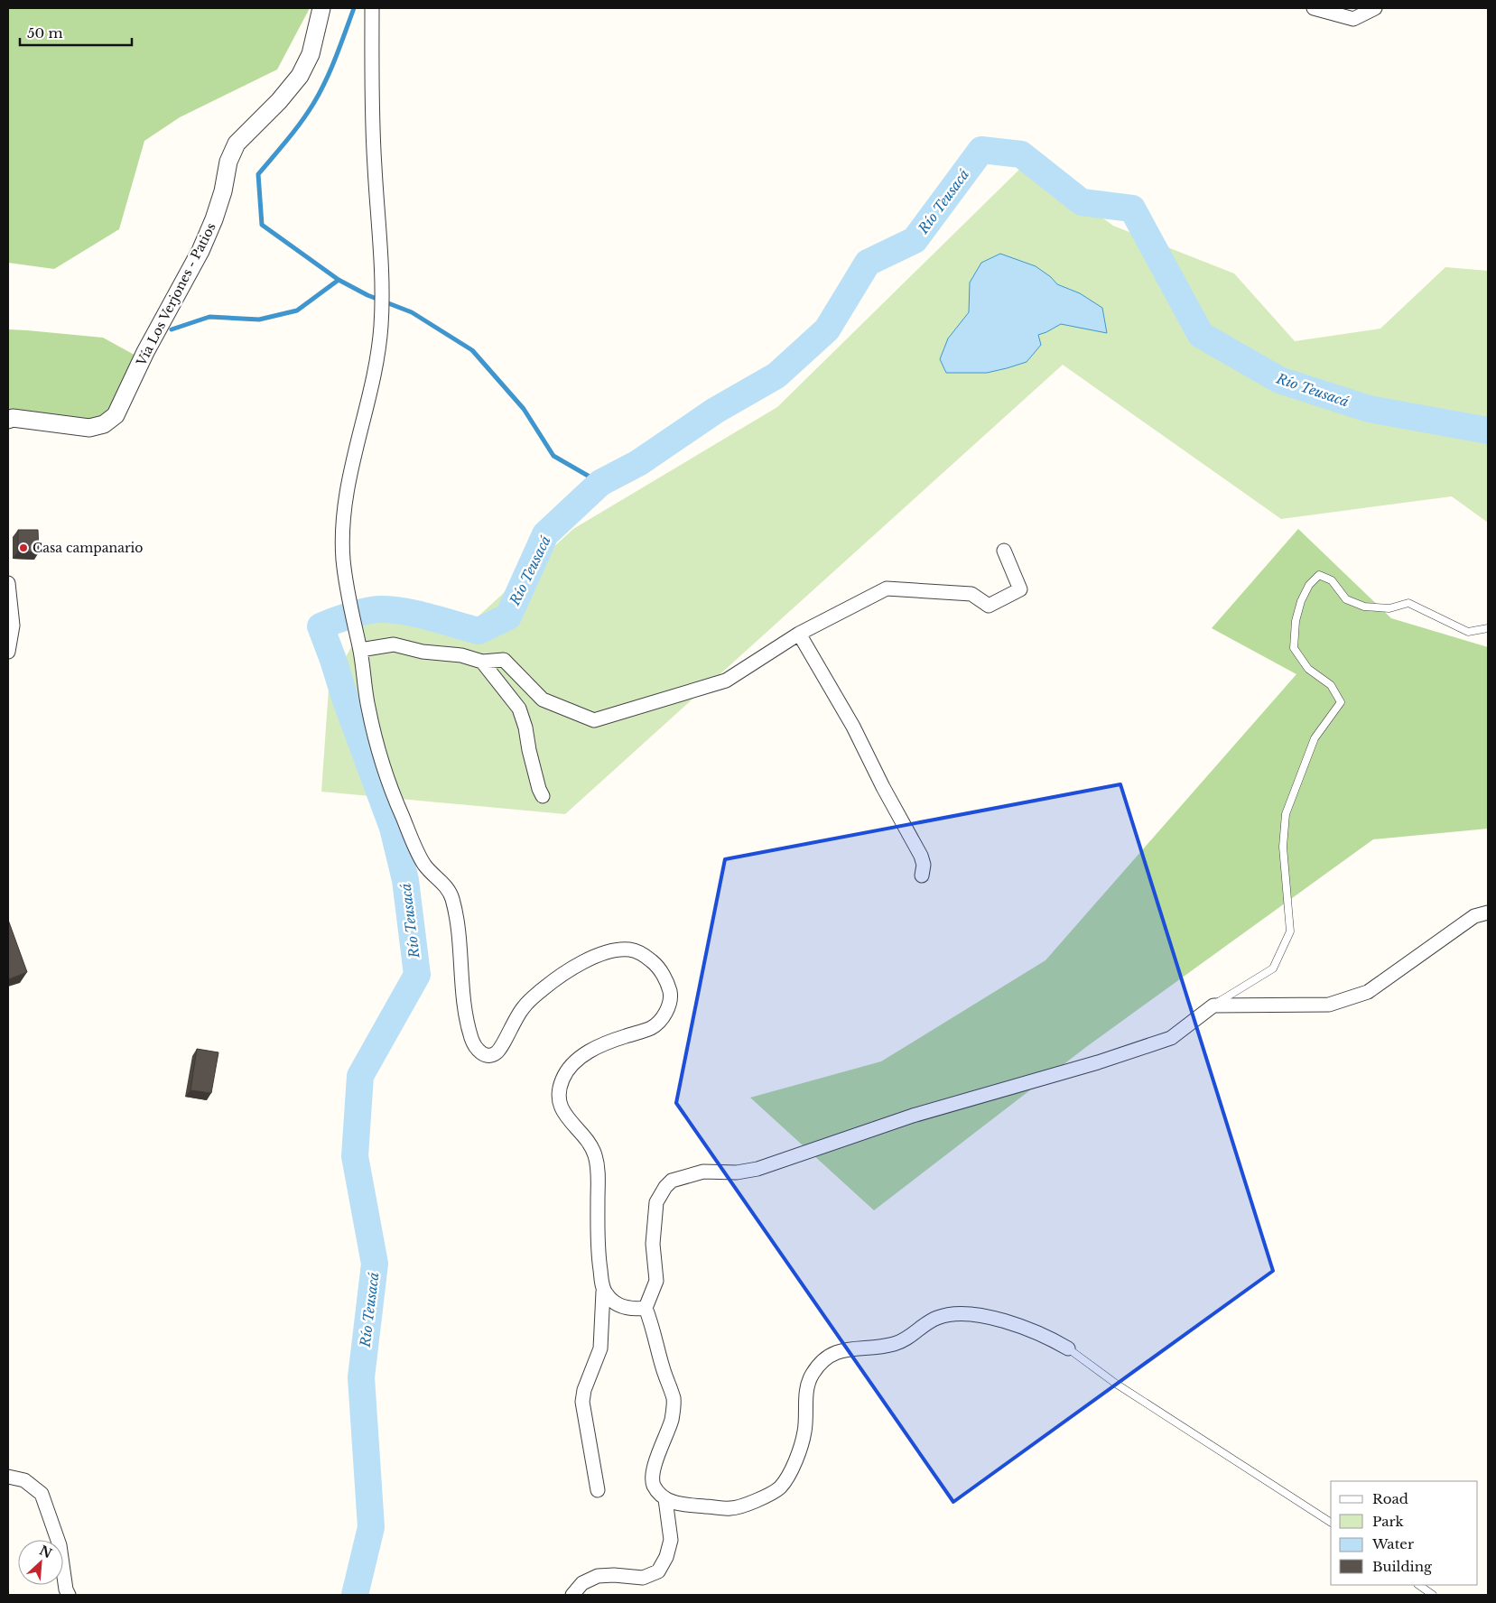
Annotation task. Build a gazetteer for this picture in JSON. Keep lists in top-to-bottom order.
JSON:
{
  "streets": {
    "street": ["Vía Los Verjones - Patios"]
  },
  "water": ["Río Teusacá"],
  "places": ["Casa campanario"],
  "legend": [
    "Road",
    "Park",
    "Water",
    "Building"
  ],
  "scale_bar": "50 m",
  "north": "top right"
}
